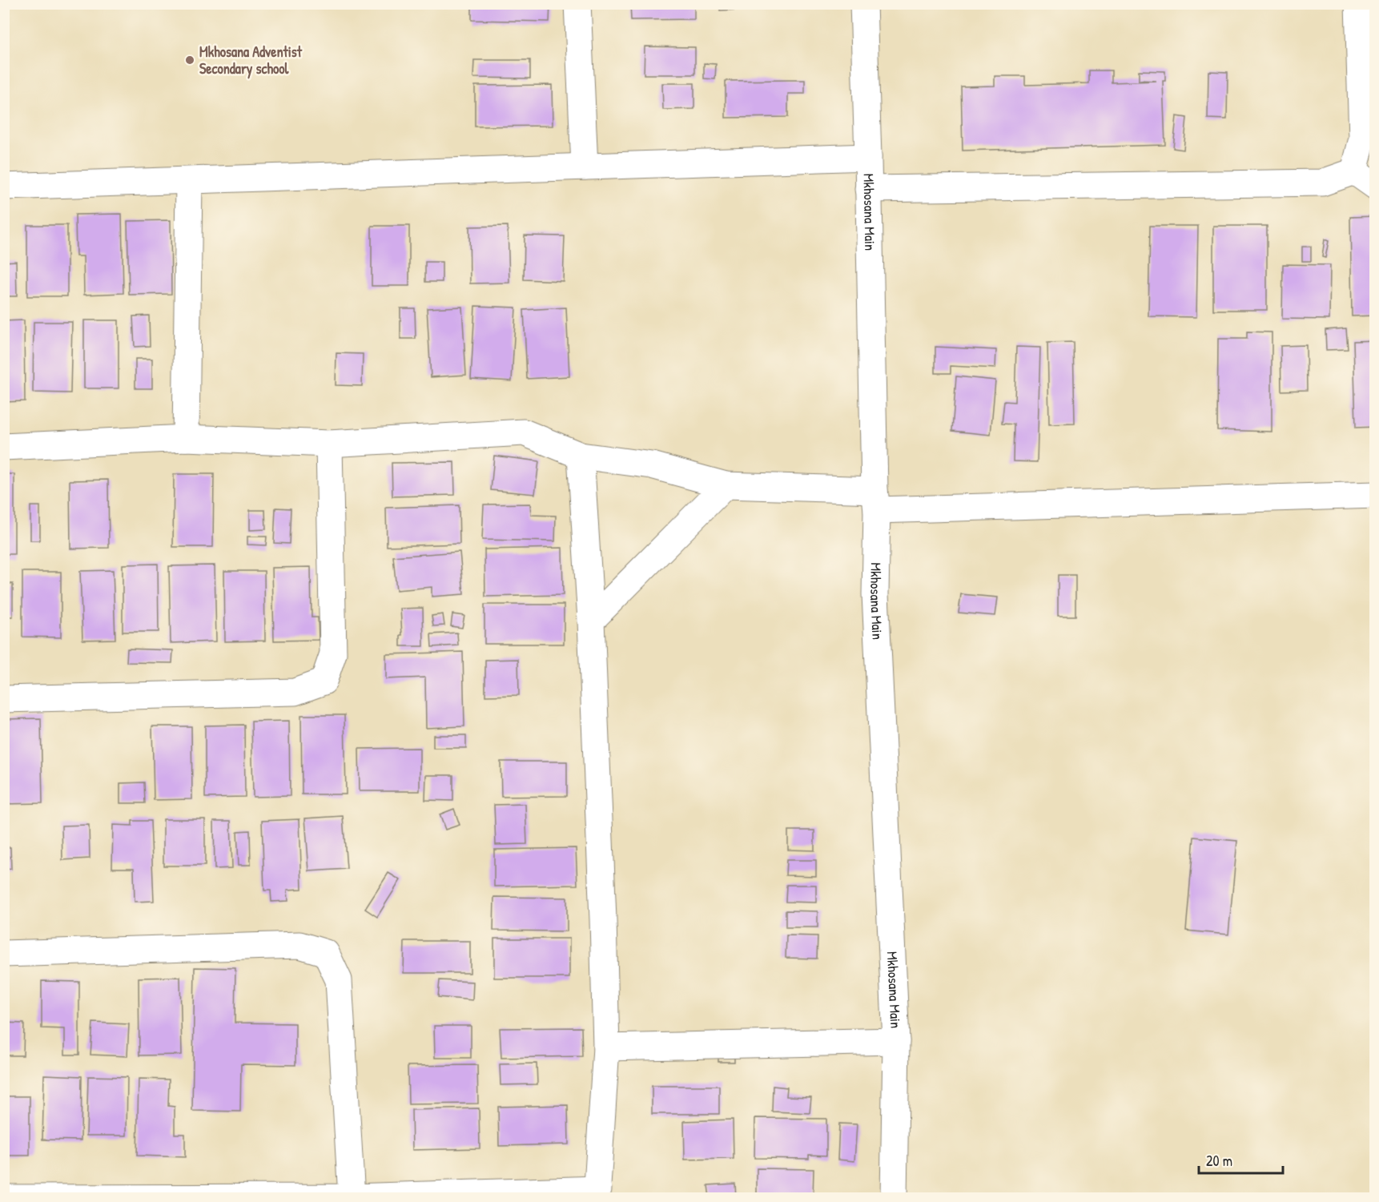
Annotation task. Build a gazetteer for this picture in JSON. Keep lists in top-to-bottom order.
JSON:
{
  "streets": {
    "street": ["Mkhosana Main"]
  },
  "places": ["Mkhosana Adventist Secondary school"],
  "scale_bar": "20 m"
}
